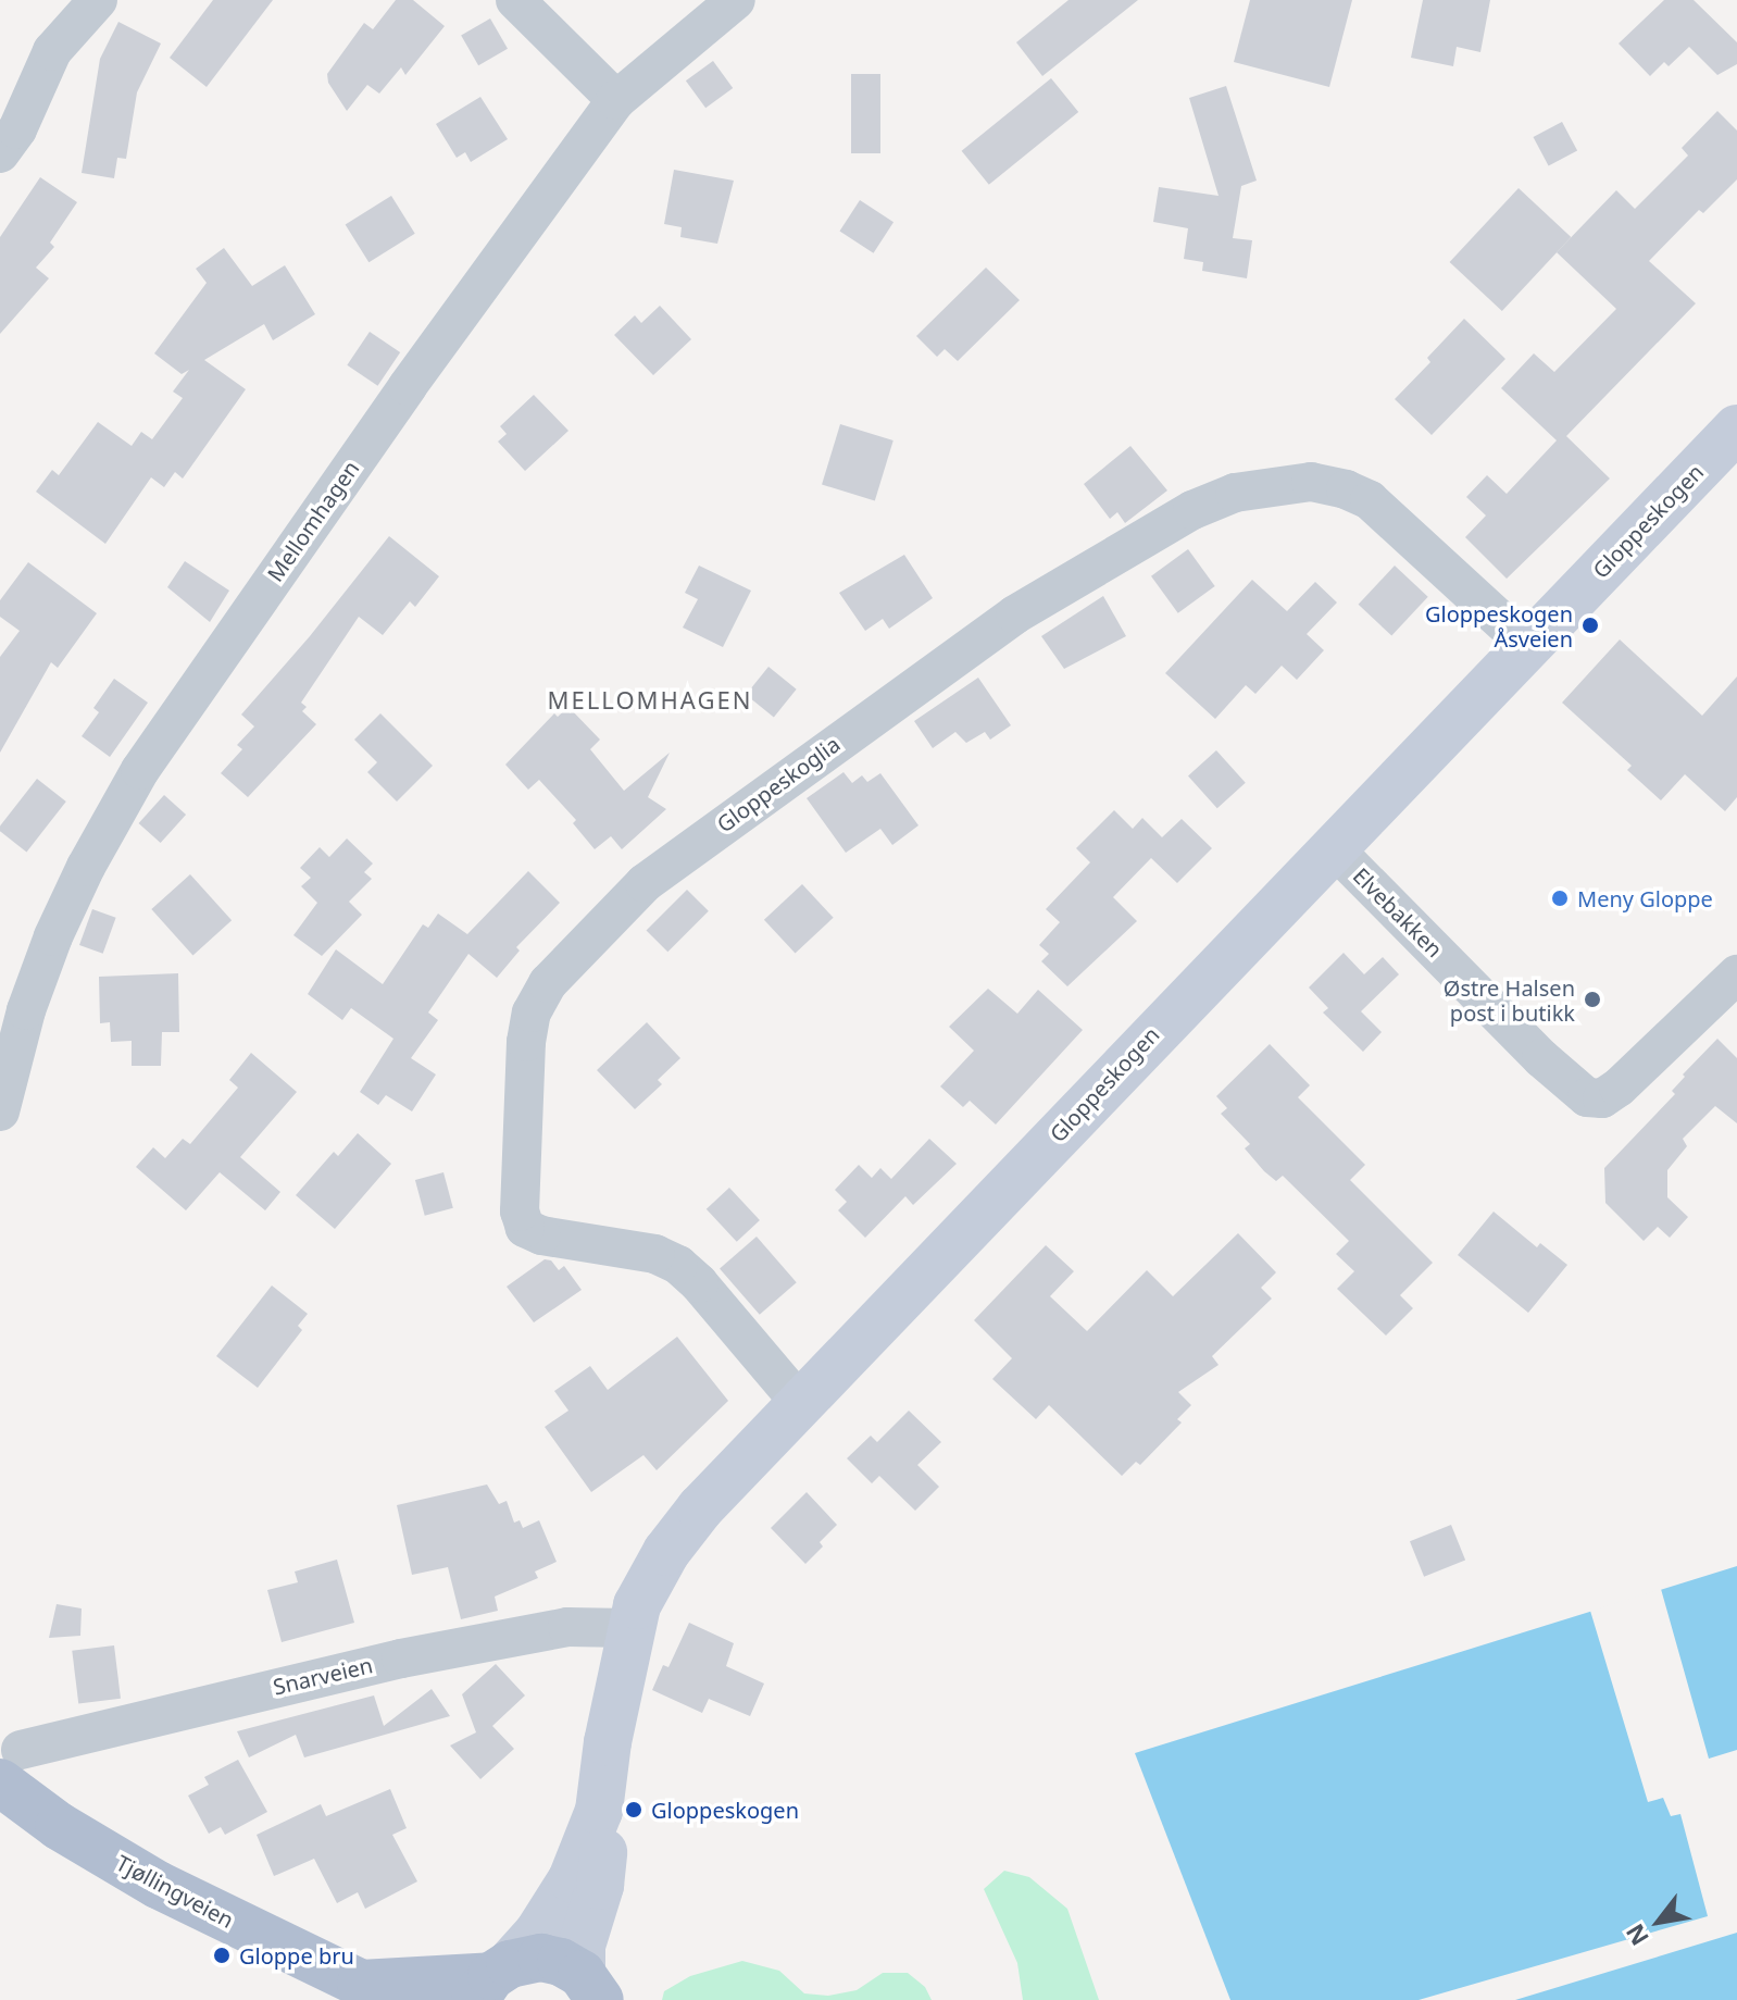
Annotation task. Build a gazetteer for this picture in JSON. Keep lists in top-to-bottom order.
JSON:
{
  "streets": {
    "main road": ["Gloppeskogen", "Tjøllingveien"],
    "street": [
      "Mellomhagen",
      "Gloppeskoglia",
      "Elvebakken",
      "Snarveien"
    ]
  },
  "crossings": [
    ["Gloppeskogen", "Gloppeskoglia"],
    ["Gloppeskogen", "Elvebakken"],
    ["Gloppeskogen", "Snarveien"],
    ["Gloppeskogen", "Tjøllingveien"],
    ["Snarveien", "Tjøllingveien"]
  ],
  "districts": ["MELLOMHAGEN"],
  "places": [
    "Gloppeskogen Åsveien",
    "Meny Gloppe",
    "Østre Halsen post i butikk",
    "Gloppeskogen",
    "Gloppe bru"
  ],
  "north": "bottom left"
}
